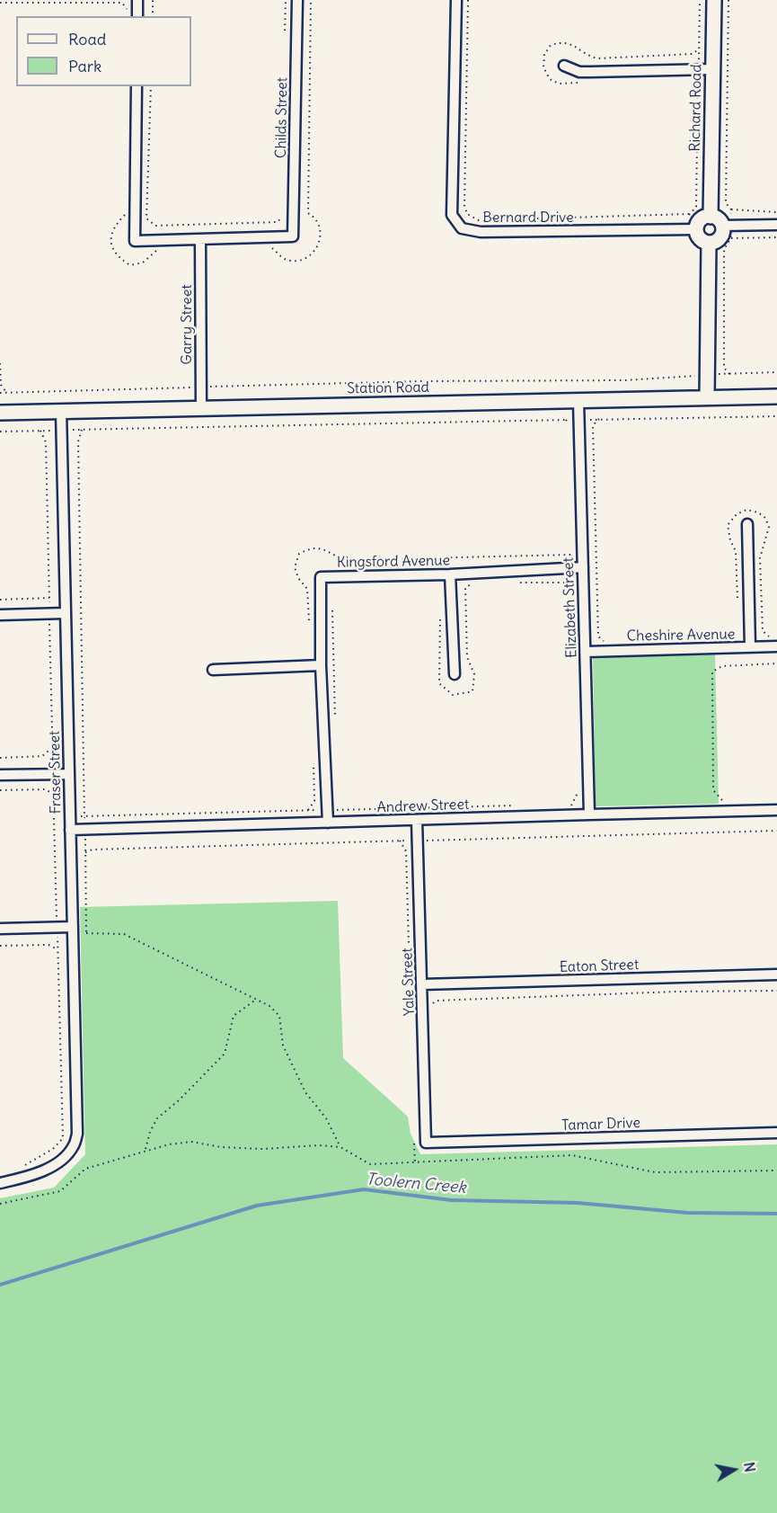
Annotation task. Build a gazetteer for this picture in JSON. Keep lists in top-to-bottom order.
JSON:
{
  "streets": {
    "street": [
      "Richard Road",
      "Childs Street",
      "Bernard Drive",
      "Garry Street",
      "Station Road",
      "Kingsford Avenue",
      "Elizabeth Street",
      "Cheshire Avenue",
      "Fraser Street",
      "Andrew Street",
      "Eaton Street",
      "Yale Street",
      "Tamar Drive"
    ]
  },
  "crossings": [
    ["Richard Road", "Bernard Drive"],
    ["Childs Street", "Garry Street"],
    ["Garry Street", "Station Road"],
    ["Station Road", "Elizabeth Street"],
    ["Station Road", "Fraser Street"],
    ["Kingsford Avenue", "Elizabeth Street"],
    ["Kingsford Avenue", "Andrew Street"],
    ["Elizabeth Street", "Cheshire Avenue"],
    ["Elizabeth Street", "Andrew Street"],
    ["Fraser Street", "Andrew Street"],
    ["Andrew Street", "Yale Street"],
    ["Eaton Street", "Yale Street"],
    ["Yale Street", "Tamar Drive"]
  ],
  "water": ["Toolern Creek"],
  "legend": ["Road", "Park"],
  "north": "right"
}
